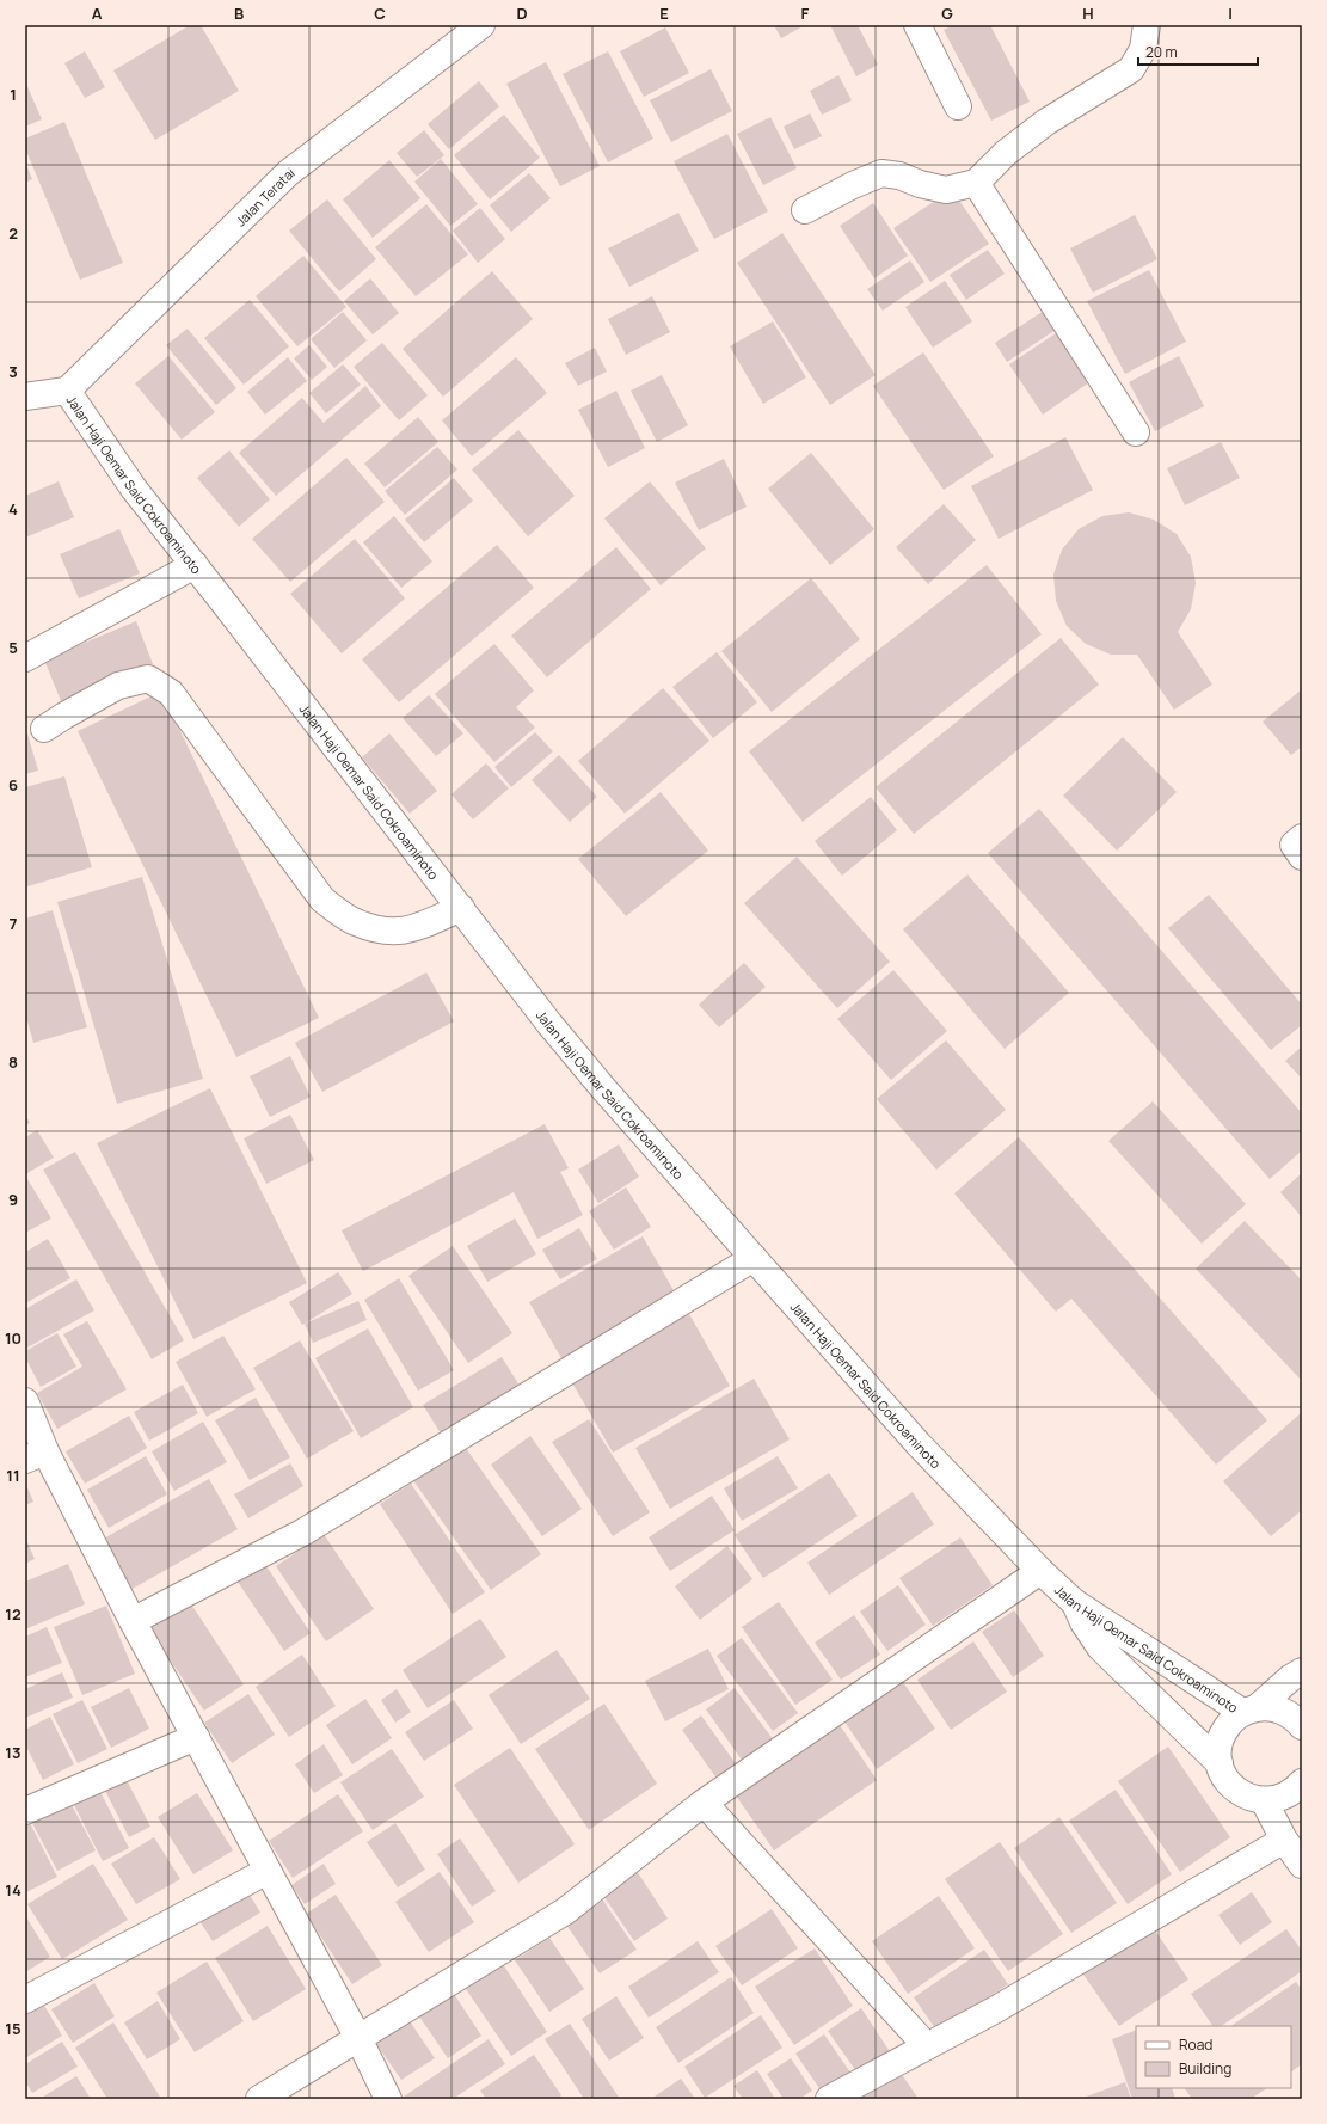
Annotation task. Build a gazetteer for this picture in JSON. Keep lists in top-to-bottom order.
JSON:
{
  "streets": {
    "street": ["Jalan Teratai", "Jalan Haji Oemar Said Cokroaminoto"]
  },
  "crossings": [
    ["Jalan Teratai", "Jalan Haji Oemar Said Cokroaminoto"]
  ],
  "legend": ["Road", "Building"],
  "scale_bar": "20 m",
  "grid": {
    "columns": [
      "A",
      "B",
      "C",
      "D",
      "E",
      "F",
      "G",
      "H",
      "I"
    ],
    "rows": [
      "1",
      "2",
      "3",
      "4",
      "5",
      "6",
      "7",
      "8",
      "9",
      "10",
      "11",
      "12",
      "13",
      "14",
      "15"
    ]
  }
}
